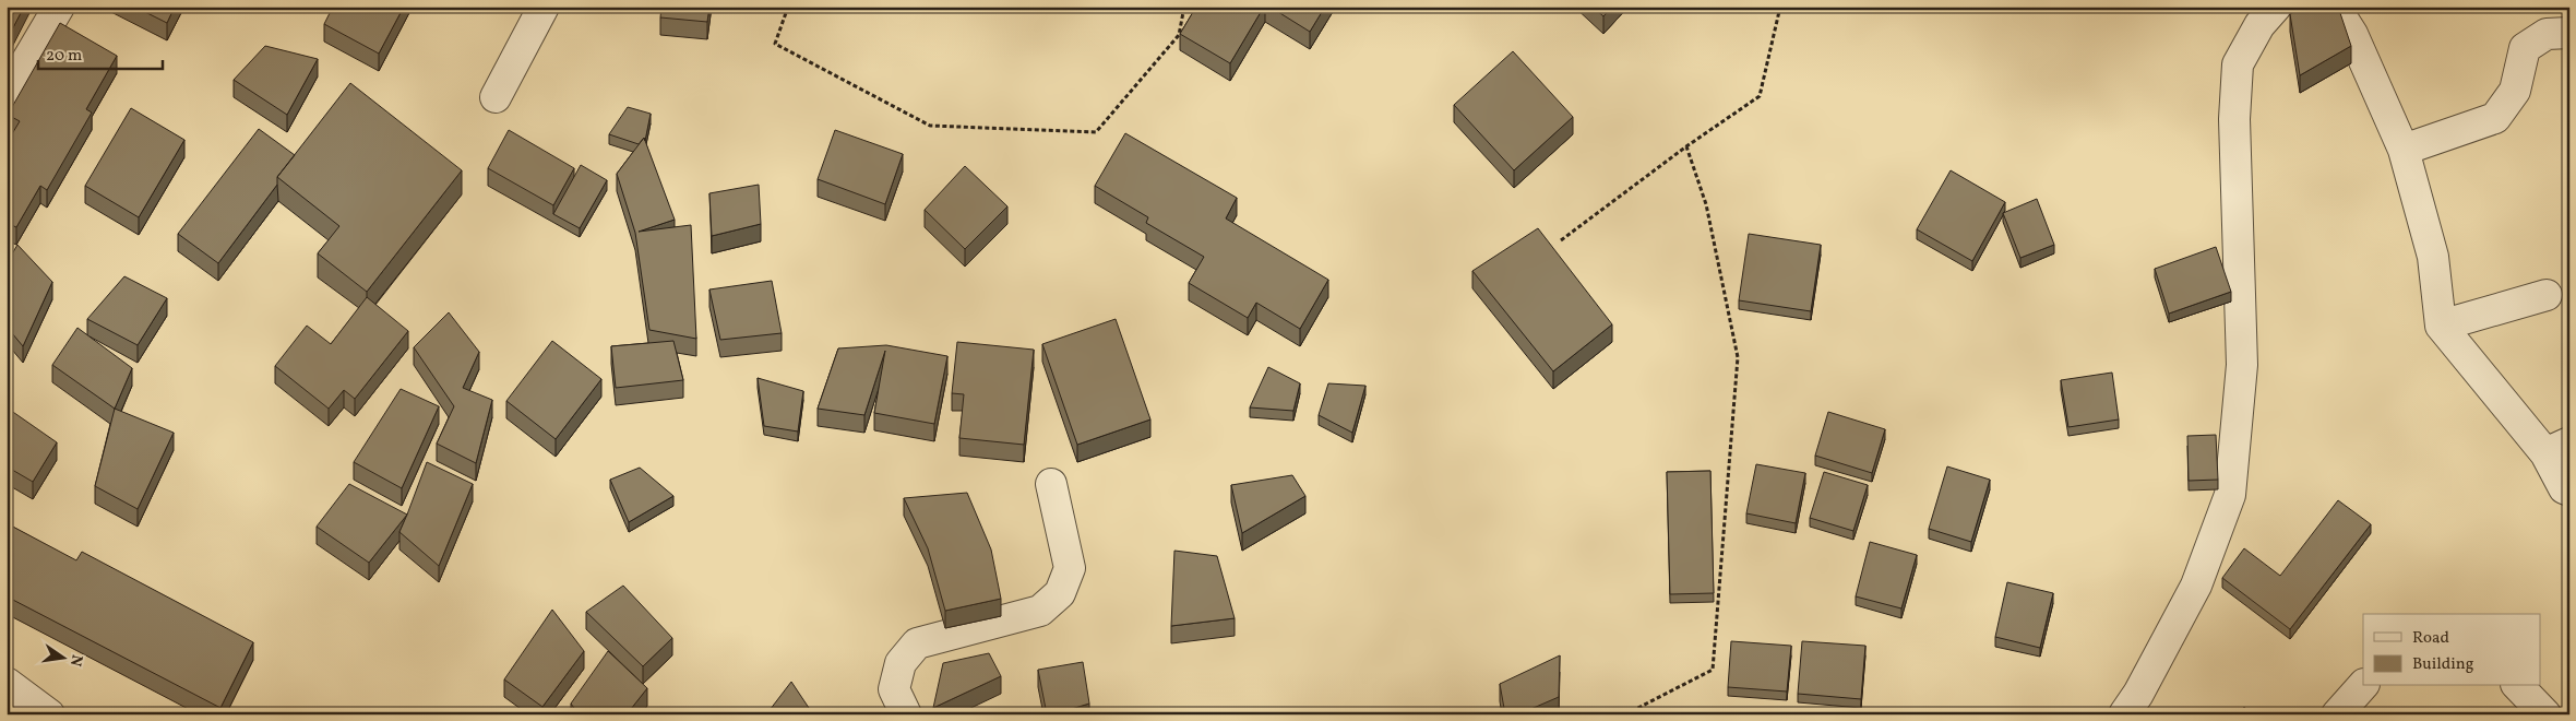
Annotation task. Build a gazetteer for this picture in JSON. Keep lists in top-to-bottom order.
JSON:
{
  "legend": ["Road", "Building"],
  "scale_bar": "20 m",
  "north": "right"
}
